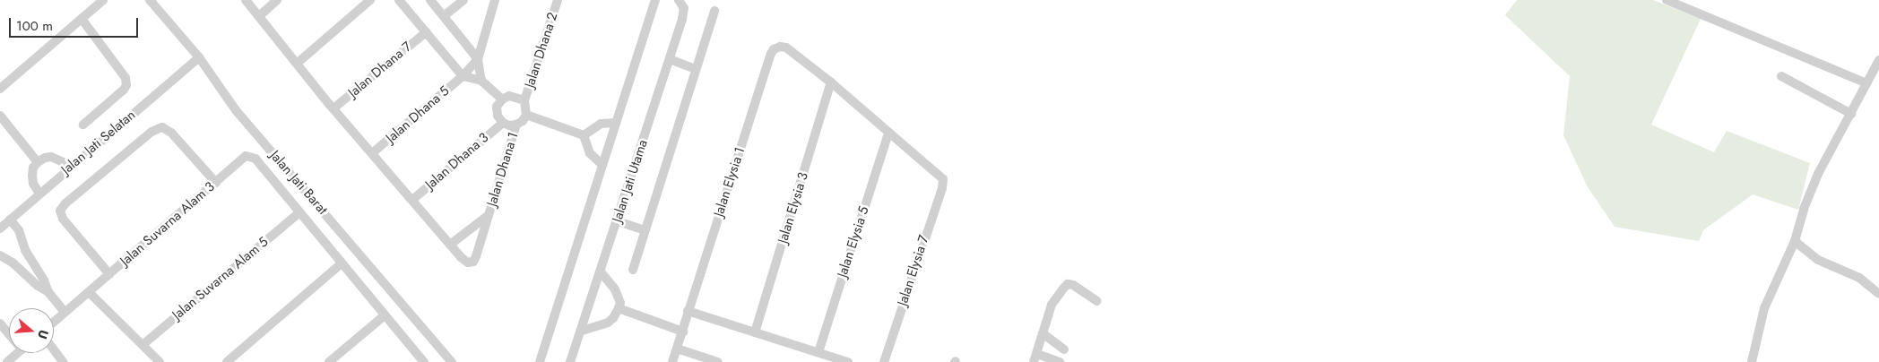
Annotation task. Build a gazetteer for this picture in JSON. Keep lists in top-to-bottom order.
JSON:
{
  "streets": {
    "street": [
      "Jalan Dhana 2",
      "Jalan Dhana 7",
      "Jalan Dhana 5",
      "Jalan Jati Selatan",
      "Jalan Dhana 3",
      "Jalan Dhana 1",
      "Jalan Jati Utama",
      "Jalan Elysia 1",
      "Jalan Jati Barat",
      "Jalan Elysia 3",
      "Jalan Suvarna Alam 3",
      "Jalan Elysia 5",
      "Jalan Elysia 7",
      "Jalan Suvarna Alam 5"
    ]
  },
  "crossings": [
    ["Jalan Dhana 2", "Jalan Dhana 3"],
    ["Jalan Dhana 2", "Jalan Dhana 1"],
    ["Jalan Jati Selatan", "Jalan Jati Barat"],
    ["Jalan Dhana 3", "Jalan Dhana 1"],
    ["Jalan Elysia 1", "Jalan Elysia 3"],
    ["Jalan Suvarna Alam 3", "Jalan Suvarna Alam 5"],
    ["Jalan Elysia 5", "Jalan Elysia 7"]
  ],
  "scale_bar": "100 m",
  "north": "right"
}
